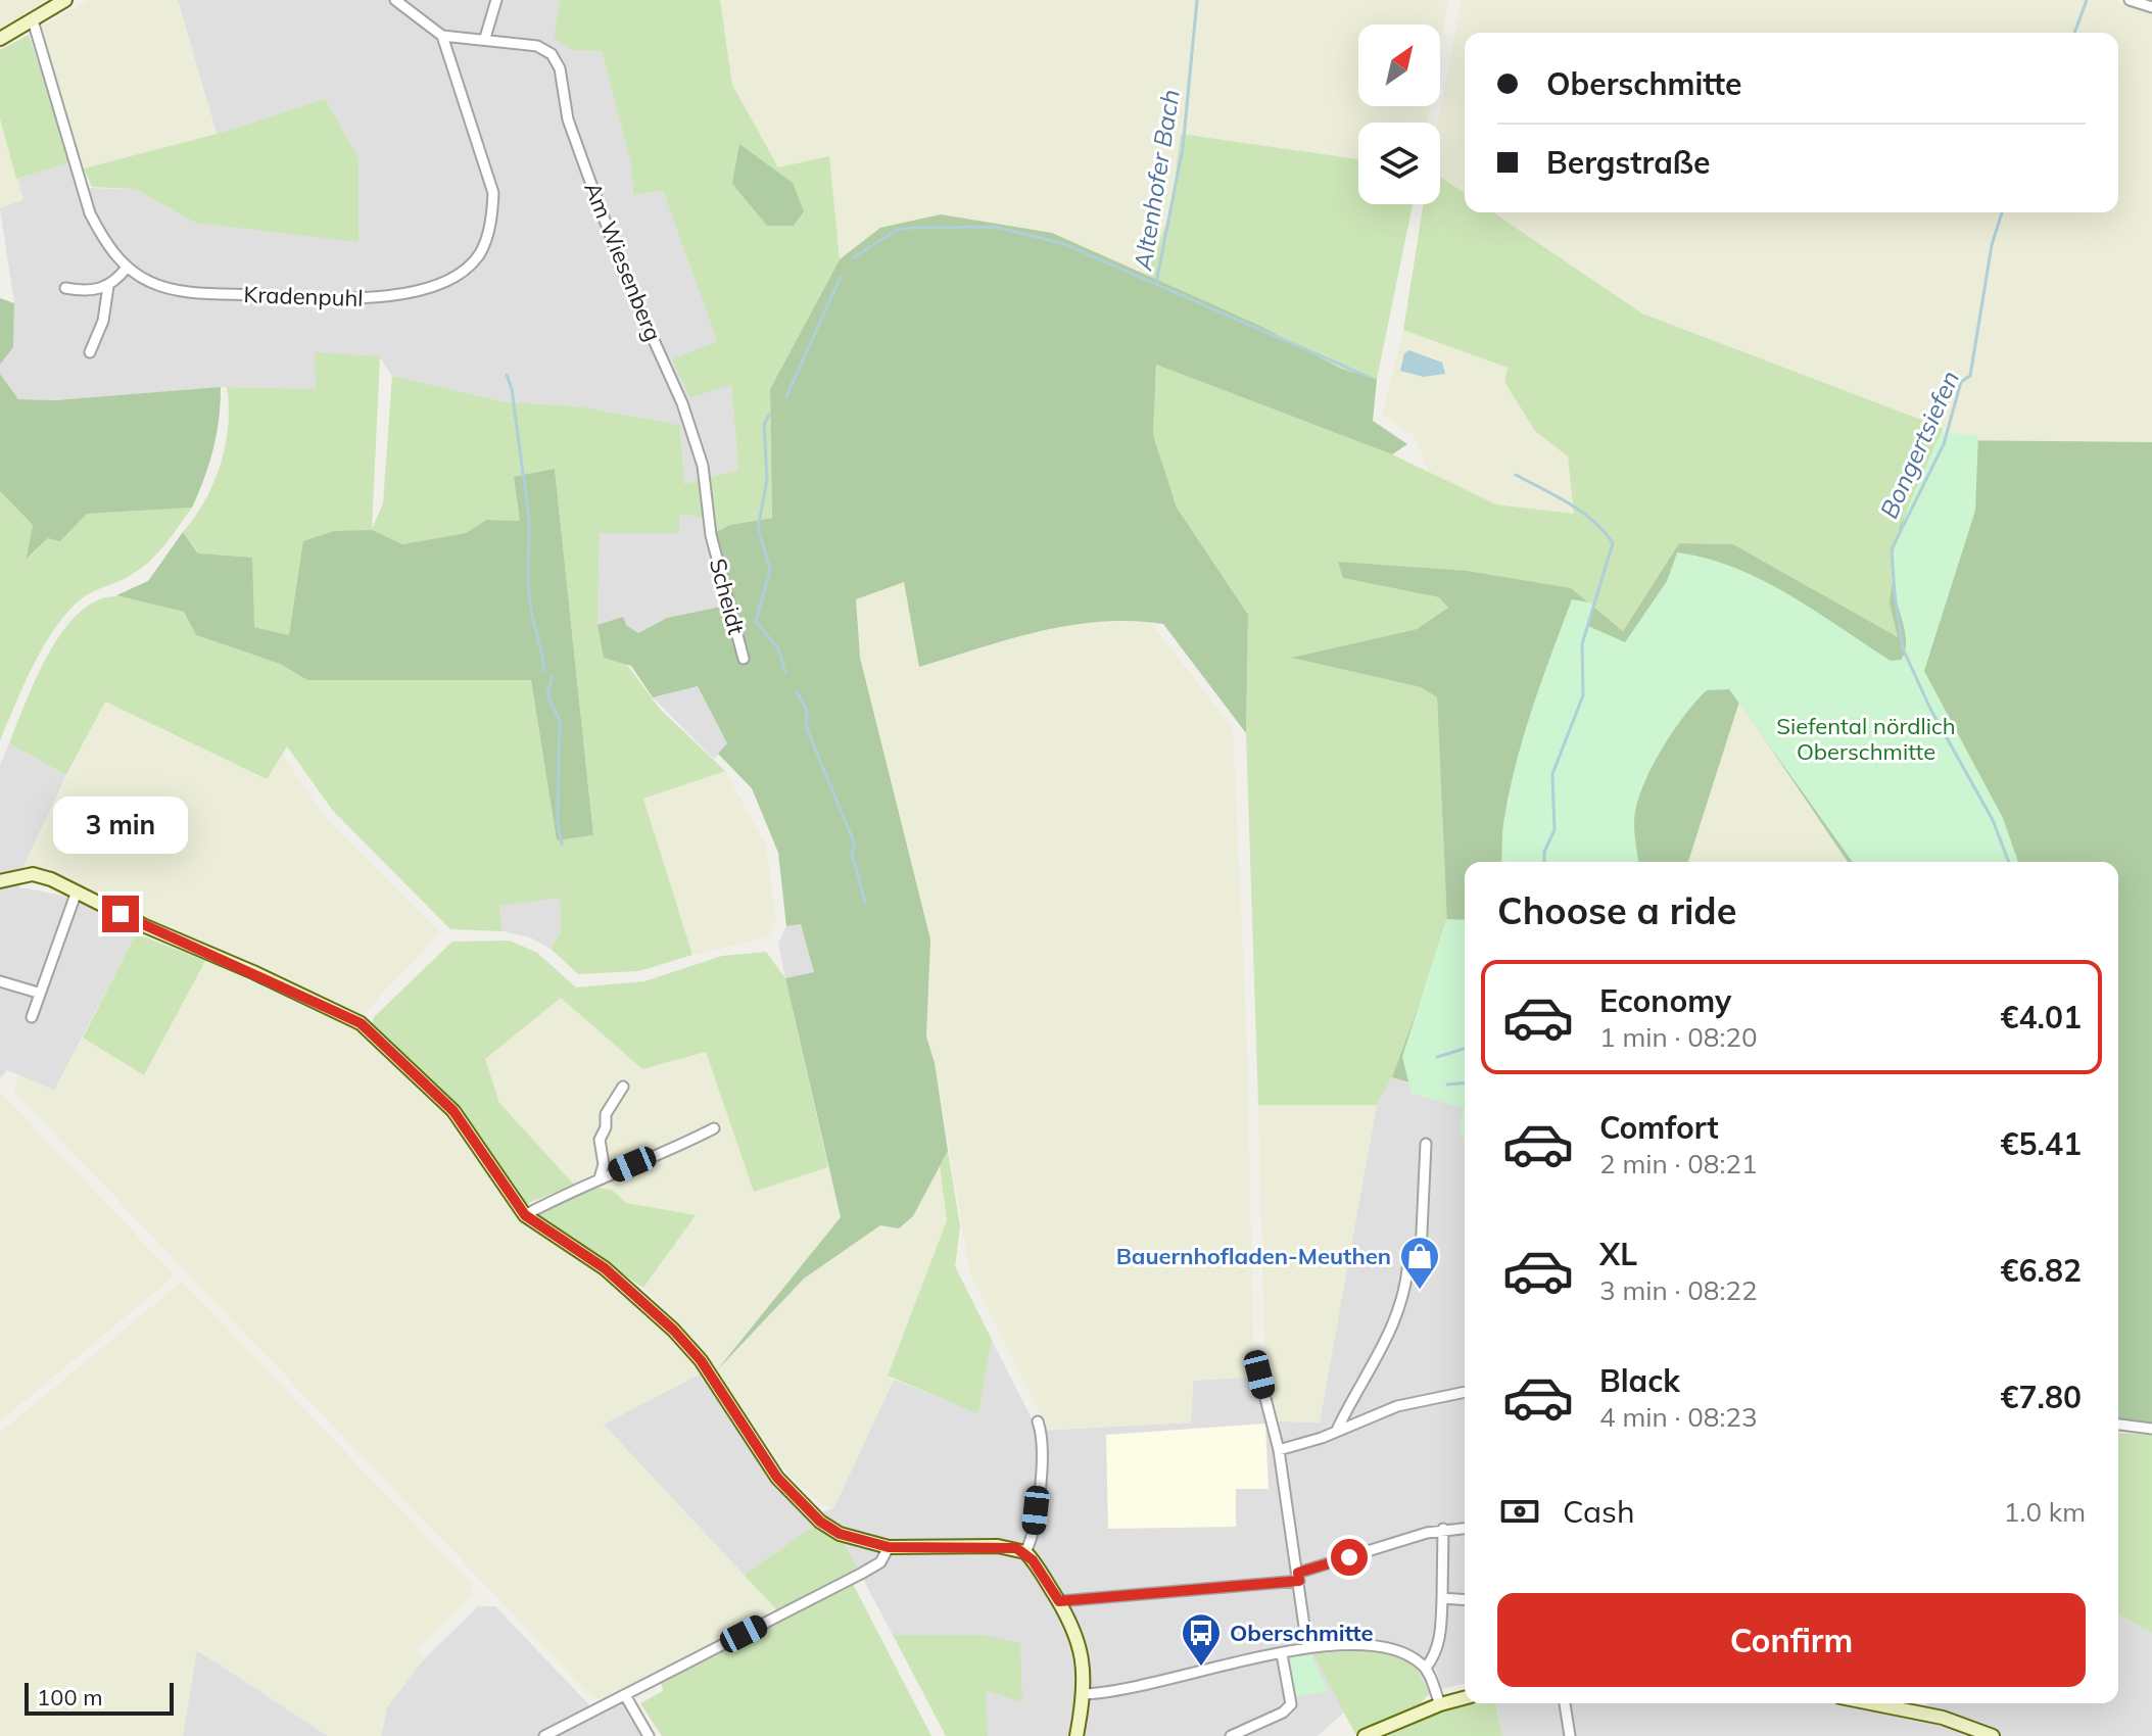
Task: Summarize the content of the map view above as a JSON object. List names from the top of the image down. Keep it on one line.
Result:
{"streets":{"street":["Am Wiesenberg","Kradenpuhl","Scheidt"]},"crossings":[["Am Wiesenberg","Kradenpuhl"],["Am Wiesenberg","Scheidt"]],"water":["Altenhofer Bach","Bongertsiefen"],"parks":["Siefental nördlich Oberschmitte"],"places":{"shop":["Bauernhofladen-Meuthen"],"bus stop":["Oberschmitte"]},"scale_bar":"100 m","north":"top right","page":{"banner":["Oberschmitte","Bergstraße"],"bubble":"3 min","heading":"Choose a ride","list":[{"name":"Economy","note":"1 min · 08:20","value":"€4.01"},{"name":"Comfort","note":"2 min · 08:21","value":"€5.41"},{"name":"XL","note":"3 min · 08:22","value":"€6.82"},{"name":"Black","note":"4 min · 08:23","value":"€7.80"}],"pay":["Cash","1.0 km"],"buttons":"Confirm","scale":"100 m"}}
